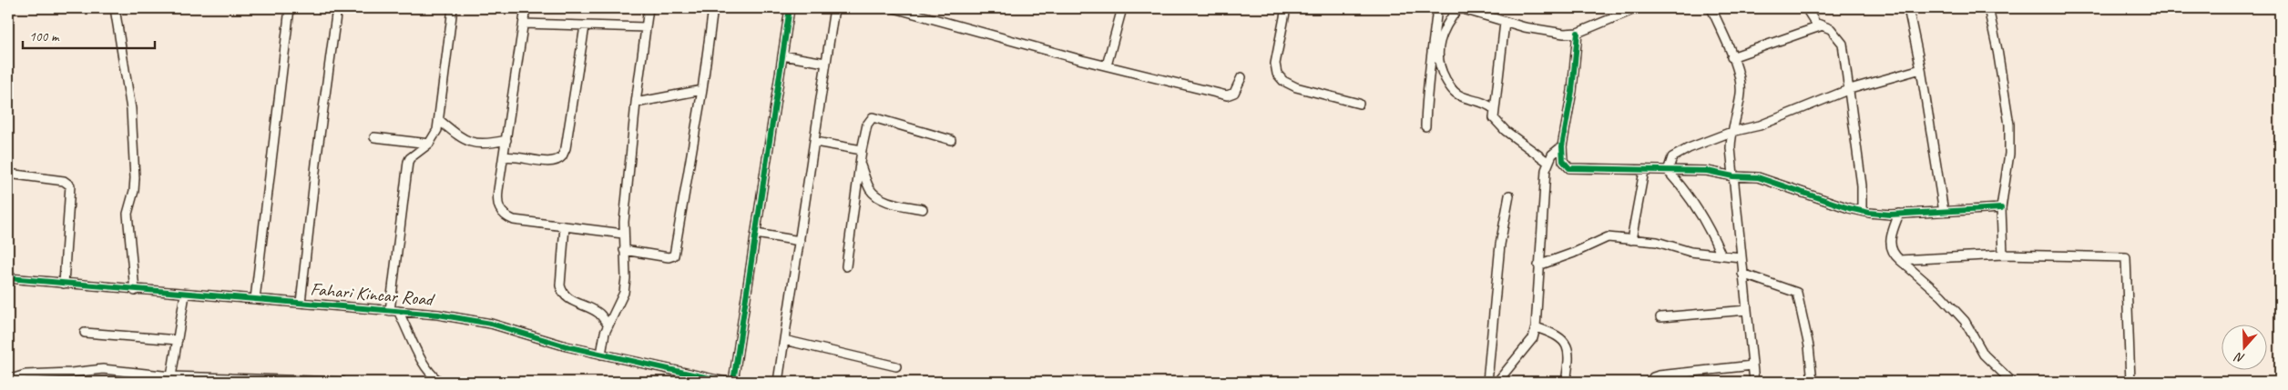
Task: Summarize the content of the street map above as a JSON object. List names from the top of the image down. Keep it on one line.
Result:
{"streets":{"street":["Fahari Kincar Road"]},"scale_bar":"100 m","north":"bottom"}
